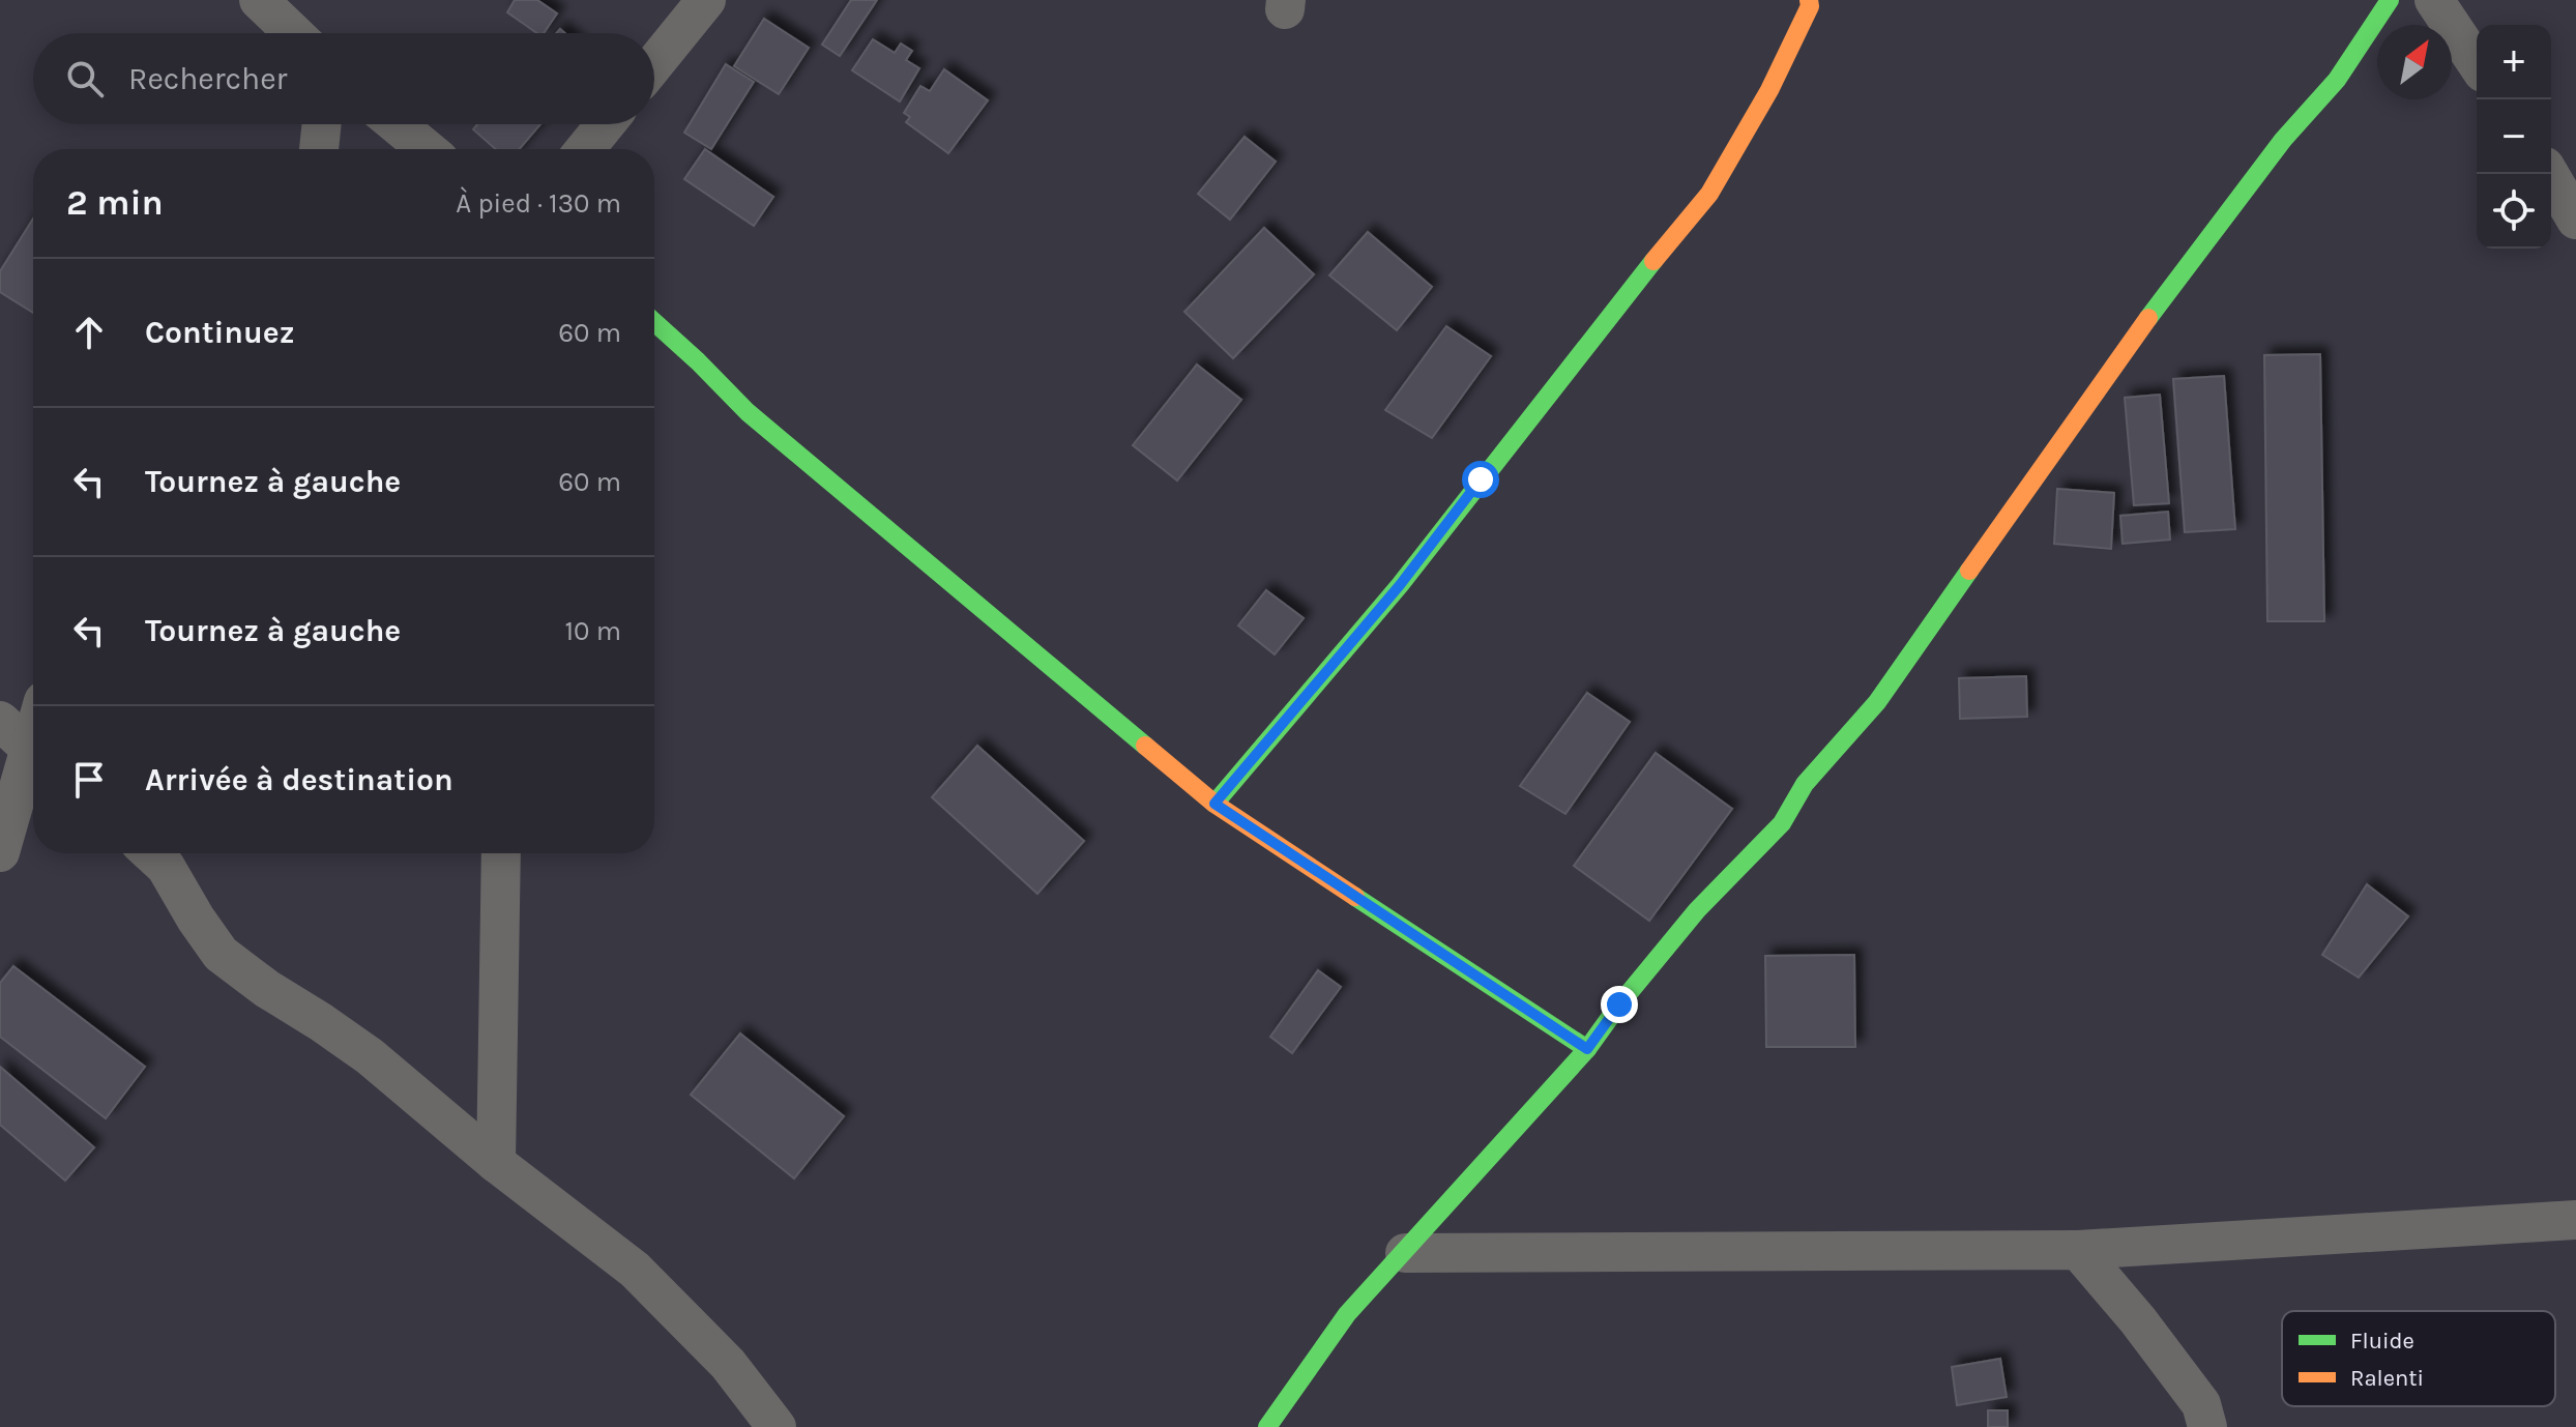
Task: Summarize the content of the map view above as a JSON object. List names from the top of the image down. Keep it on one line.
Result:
{"legend":["Fluide","Ralenti"],"north":"top right","page":{"map_buttons":["+","−"],"search":"Rechercher","heading":["2 min","À pied · 130 m"],"list":[["Continuez","60 m"],["Tournez à gauche","60 m"],["Tournez à gauche","10 m"],"Arrivée à destination"]}}
